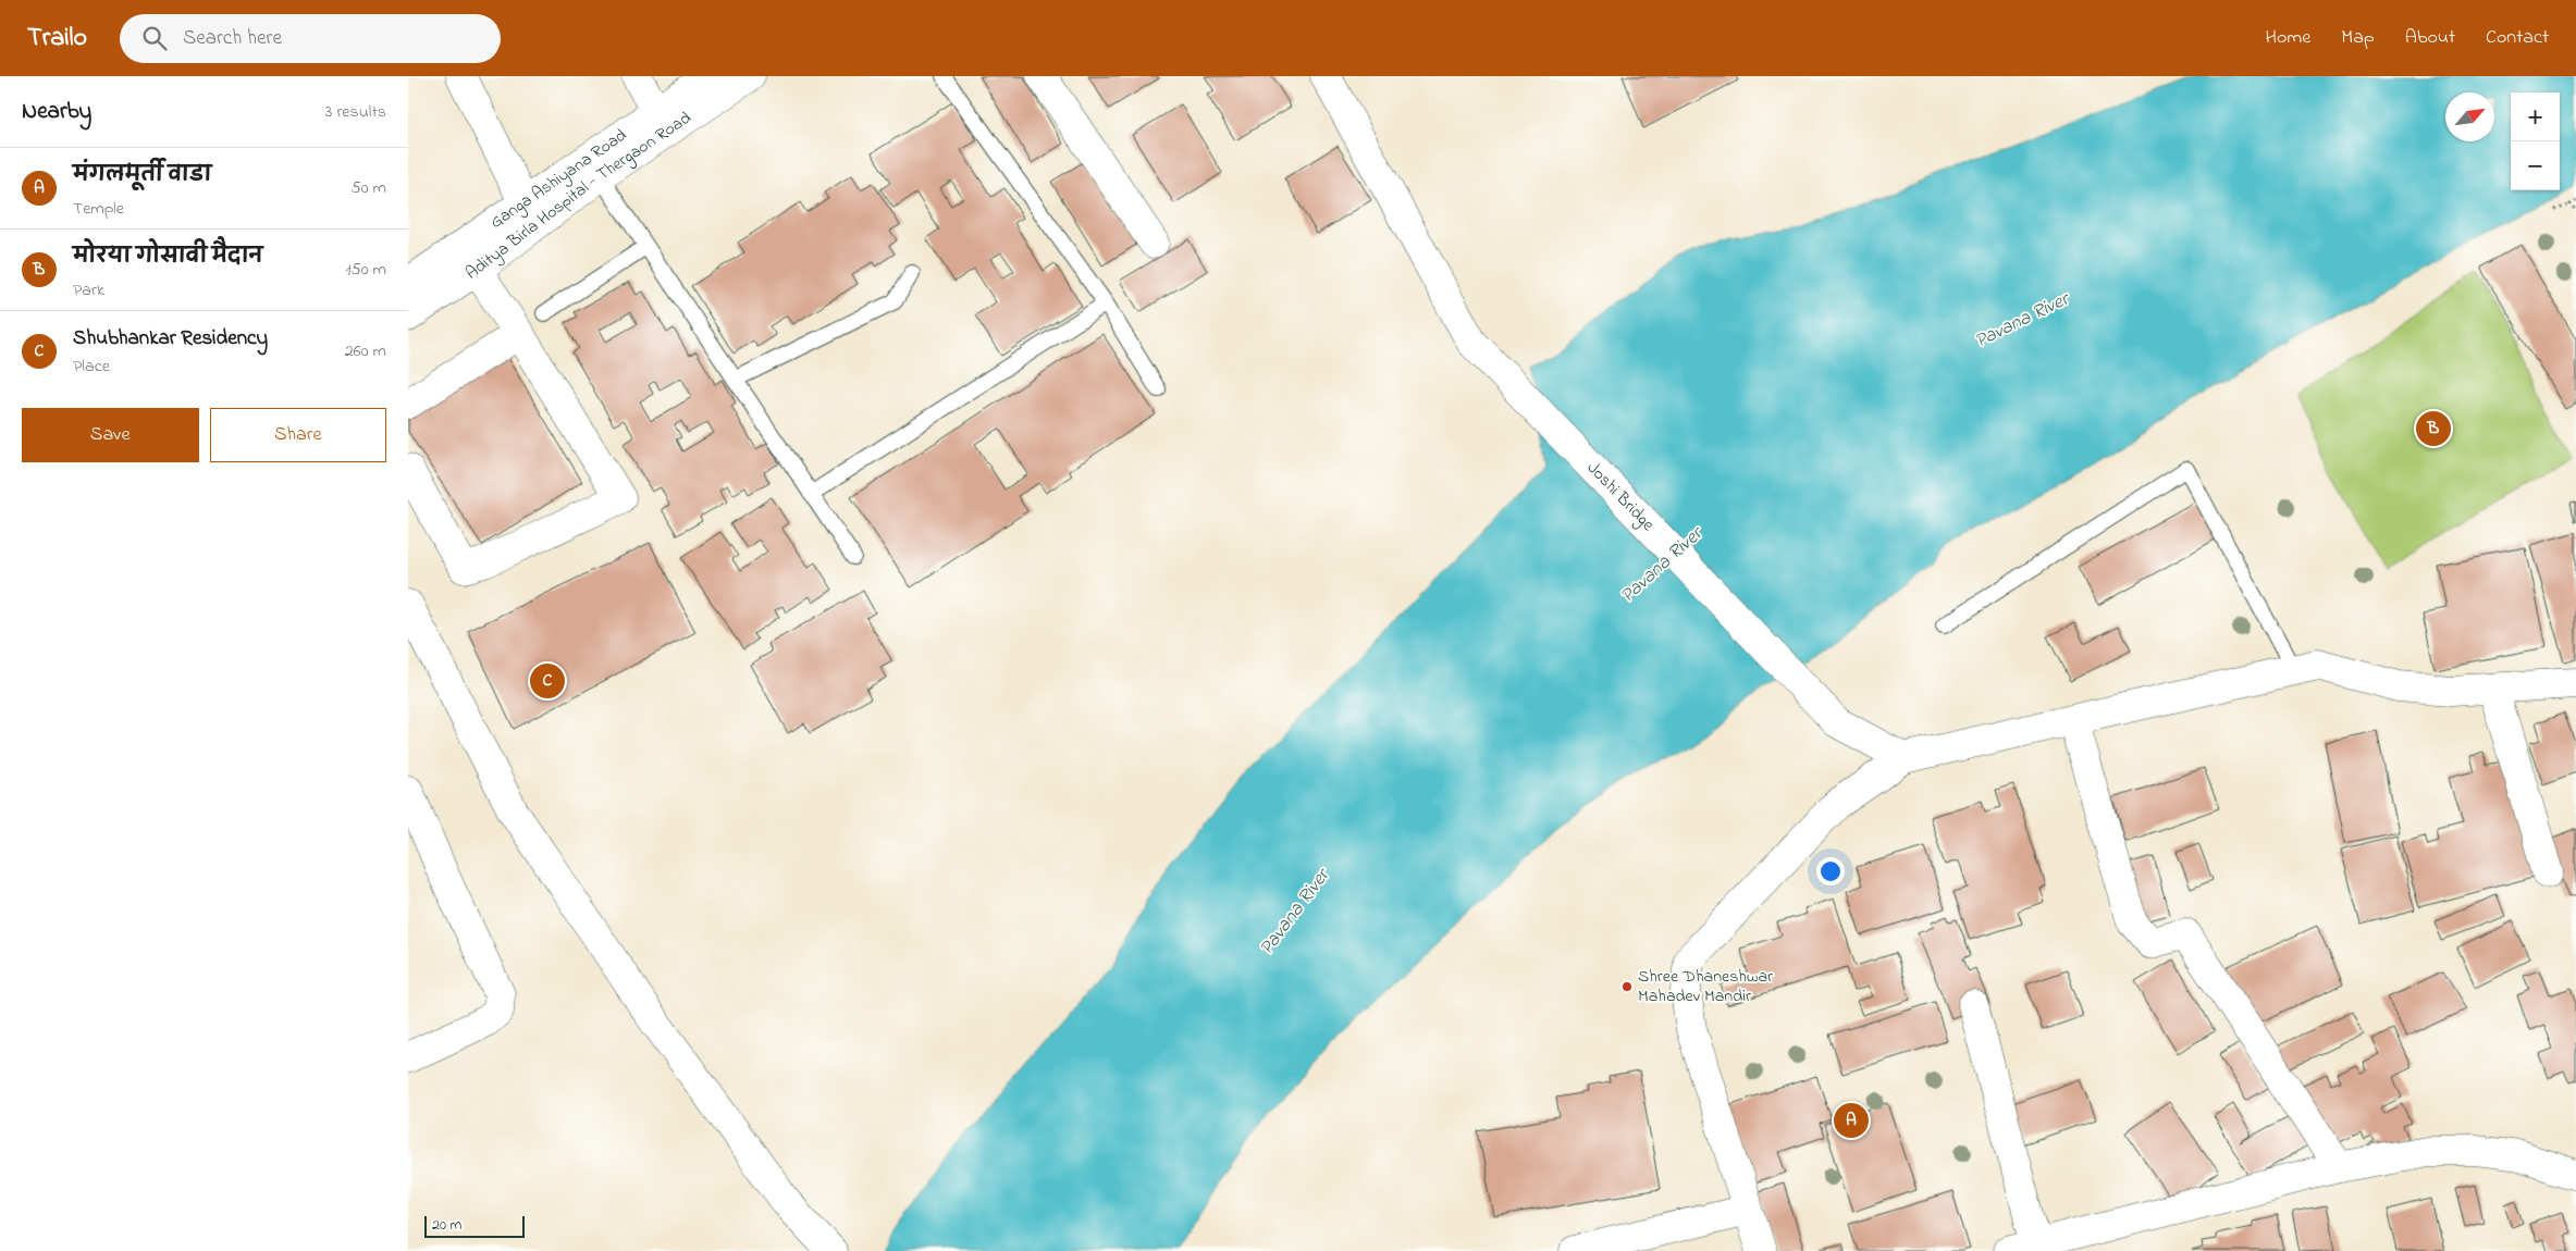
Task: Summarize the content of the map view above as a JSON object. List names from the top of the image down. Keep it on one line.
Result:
{"streets":{"street":["Ganga Ashiyana Road","Aditya Birla Hospital - Thergaon Road","Joshi Bridge"]},"water":["Pavana River"],"places":["Shree Dhaneshwar Mahadev Mandir"],"scale_bar":"20 m","north":"top right","page":{"header":"Trailo","search":"Search here","nav":["Home","Map","About","Contact"],"heading":["Nearby","3 results"],"map_buttons":["+","−"],"list":[{"mark":"A","name":"मंगलमूर्ती वाडा","note":"Temple","value":"50 m"},{"mark":"B","name":"मोरया गोसावी मैदान","note":"Park","value":"150 m"},{"mark":"C","name":"Shubhankar Residency","note":"Place","value":"260 m"}],"buttons":["Save","Share"],"pins":["B","C","A"],"scale":"20 m"}}
